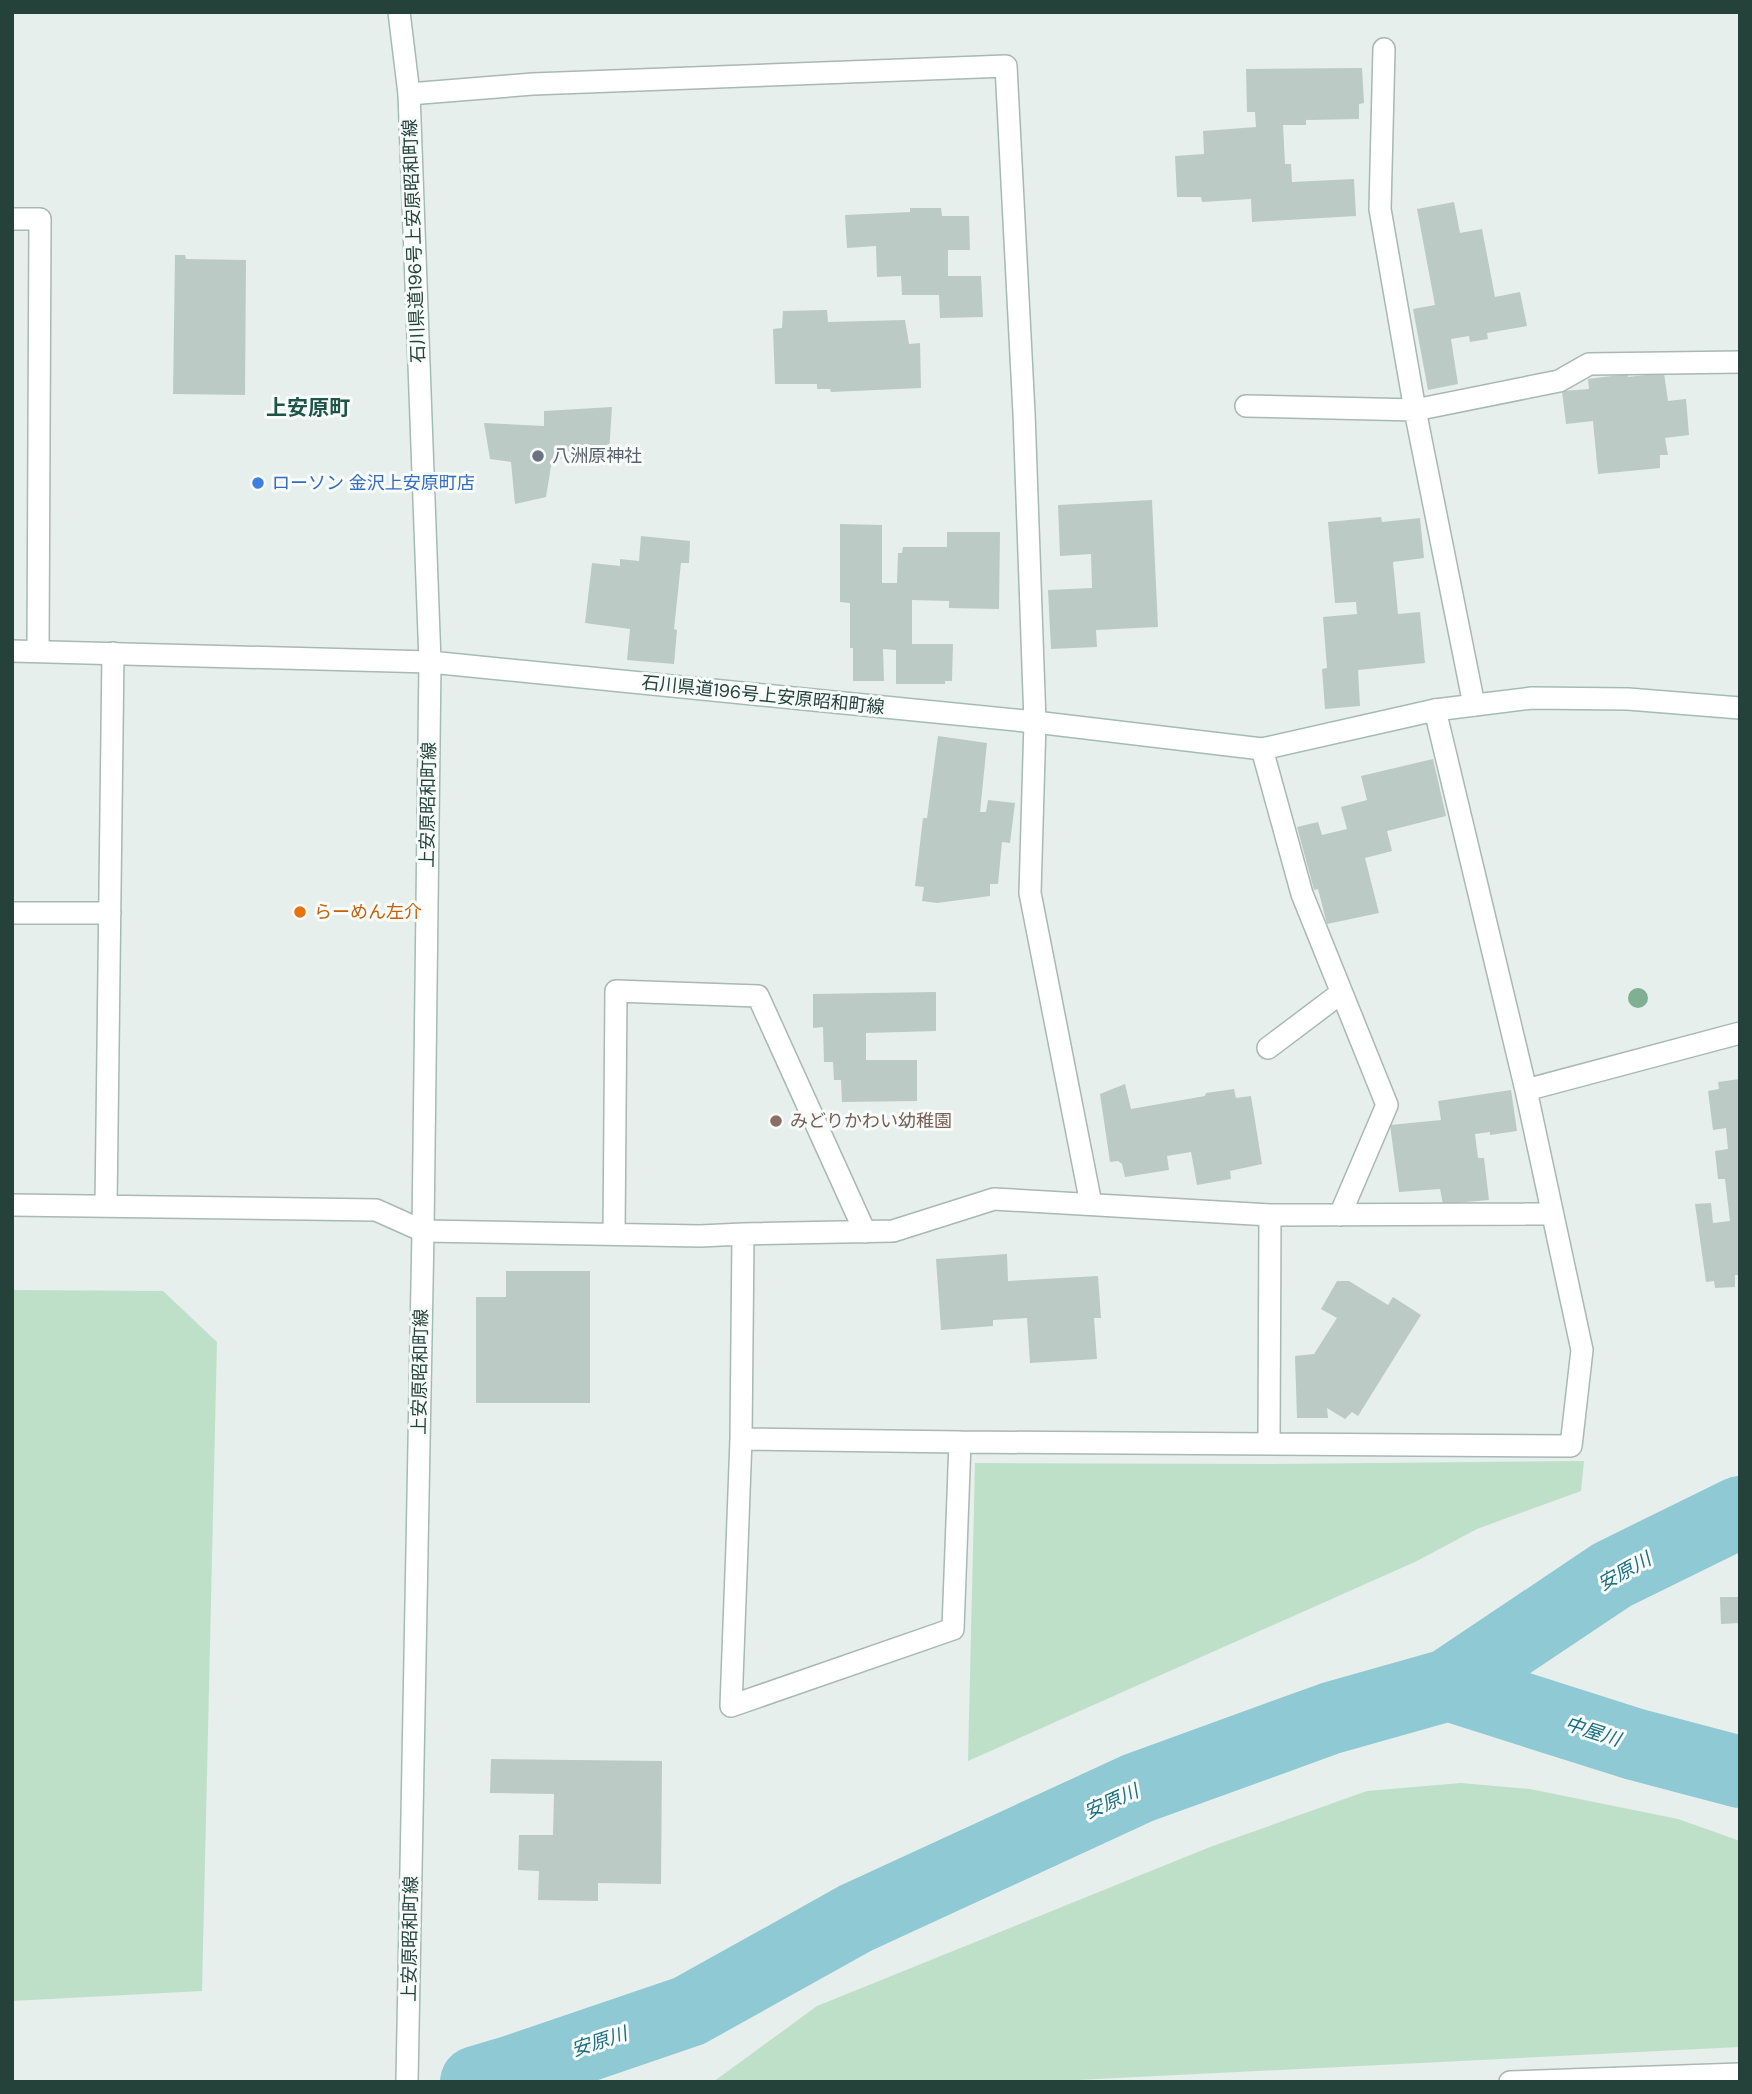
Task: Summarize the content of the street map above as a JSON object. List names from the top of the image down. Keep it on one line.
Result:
{"streets":{"street":["石川県道196号上安原昭和町線","上安原昭和町線"]},"crossings":[["石川県道196号上安原昭和町線","上安原昭和町線"]],"districts":["上安原町"],"water":["安原川","中屋川"],"places":["八洲原神社","ローソン 金沢上安原町店","らーめん左介","みどりかわい幼稚園"]}
